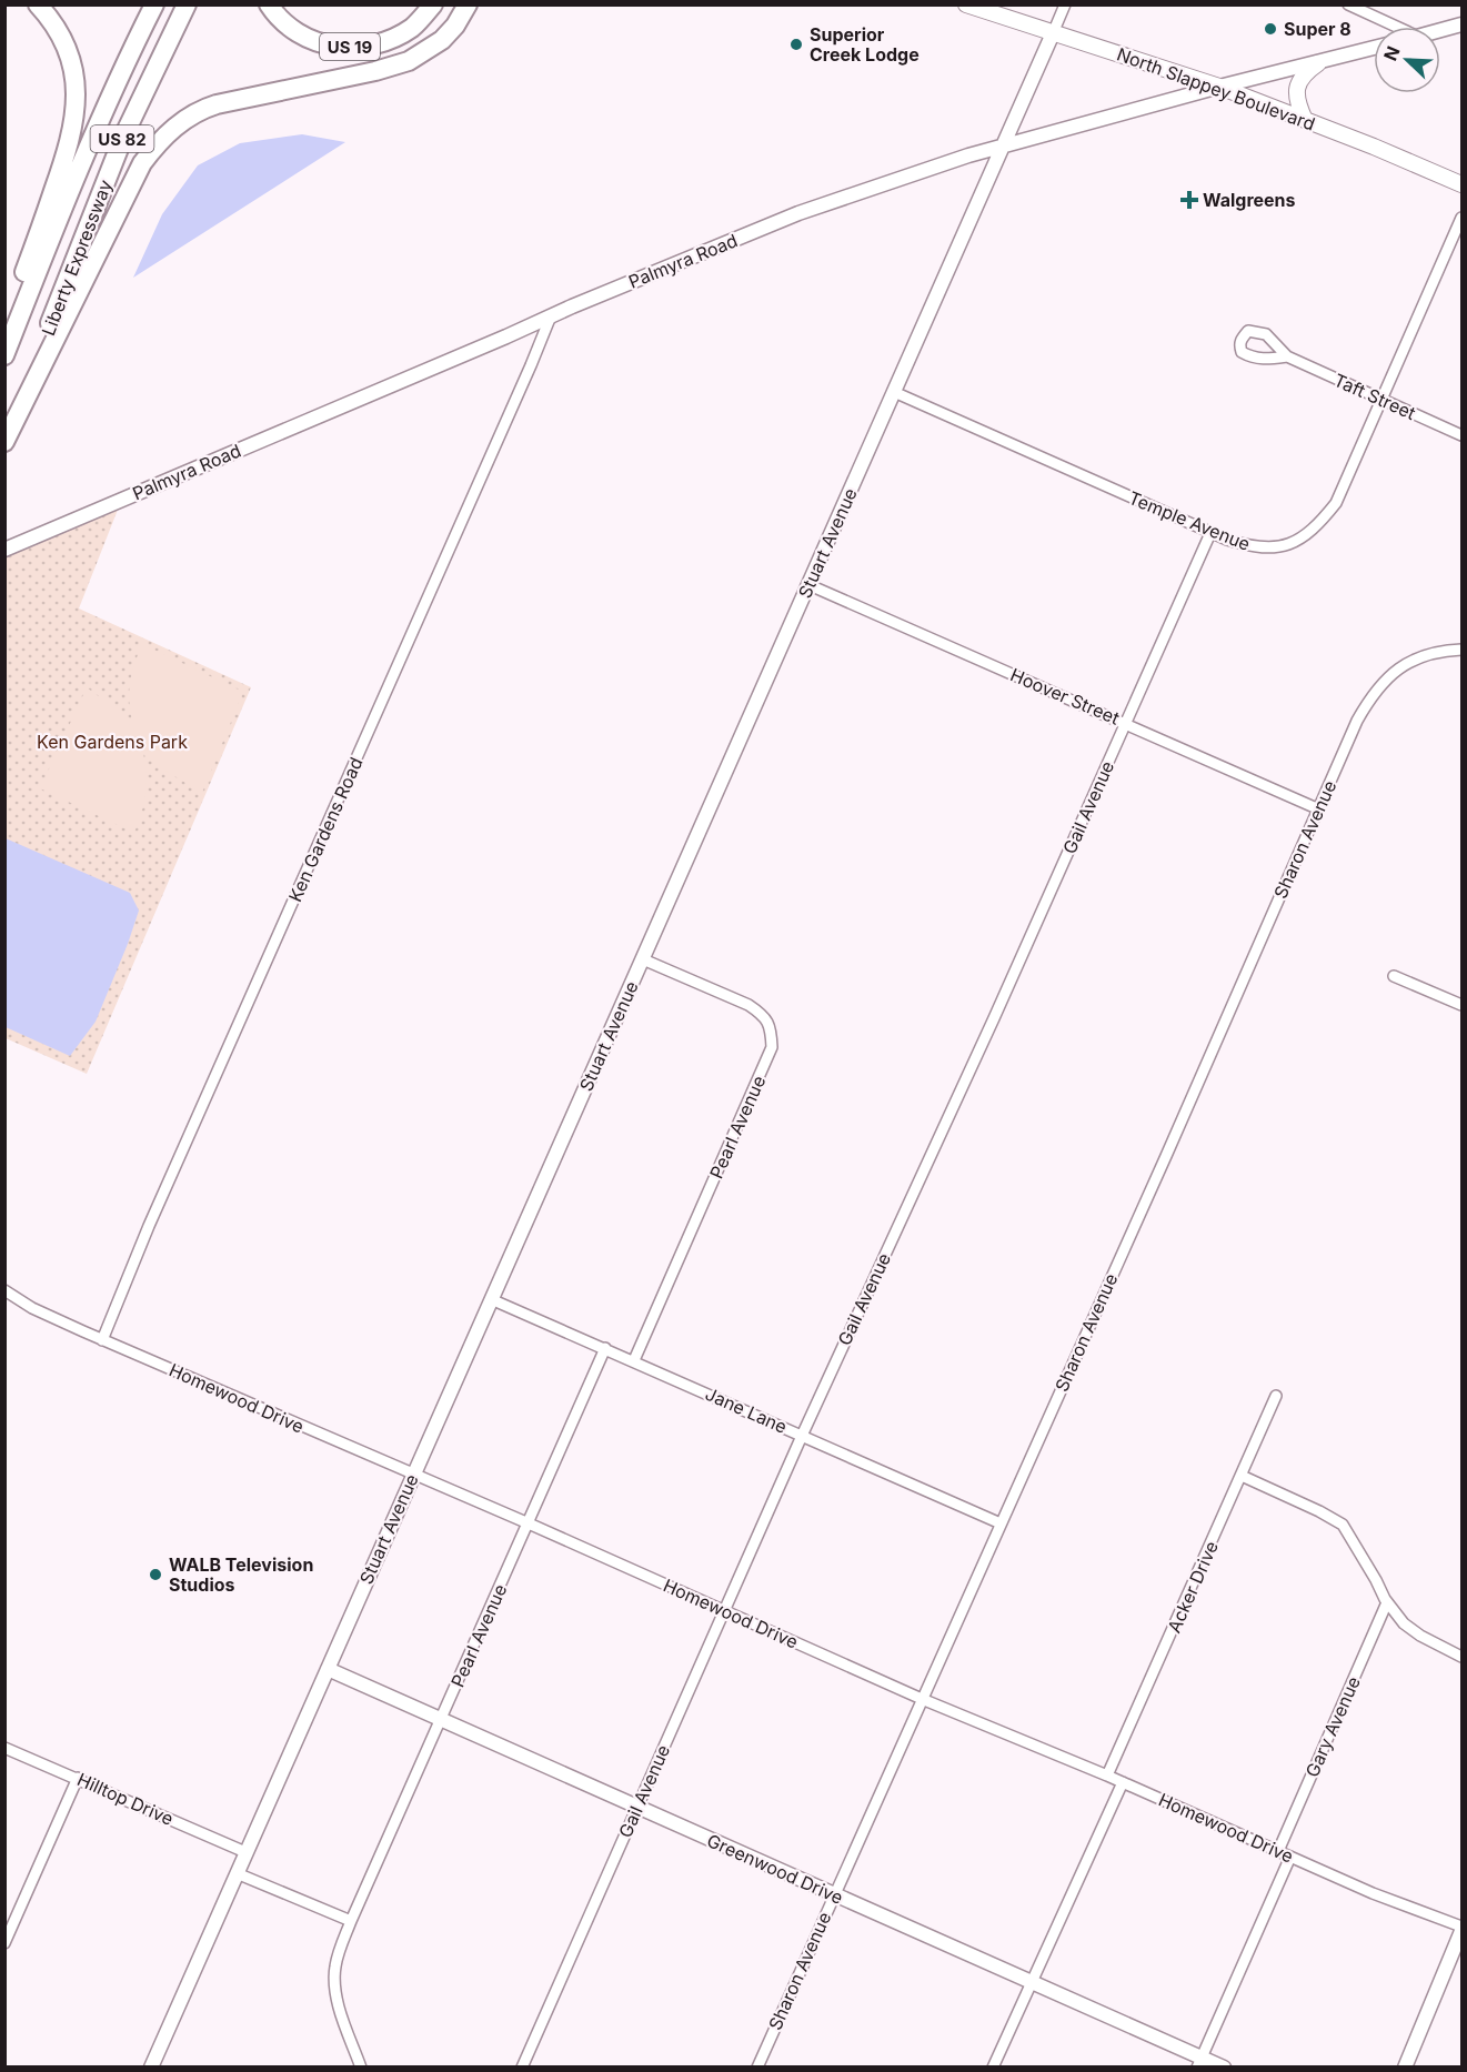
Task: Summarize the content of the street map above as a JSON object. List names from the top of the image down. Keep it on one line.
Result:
{"streets":{"highway":["US 19","US 82","Liberty Expressway"],"main road":["North Slappey Boulevard"],"street":["Palmyra Road","Taft Street","Temple Avenue","Stuart Avenue","Hoover Street","Gail Avenue","Ken Gardens Road","Sharon Avenue","Pearl Avenue","Homewood Drive","Jane Lane","Acker Drive","Gary Avenue","Hilltop Drive","Greenwood Drive"]},"crossings":[["North Slappey Boulevard","Palmyra Road"],["North Slappey Boulevard","Stuart Avenue"],["Palmyra Road","Stuart Avenue"],["Palmyra Road","Ken Gardens Road"],["Taft Street","Temple Avenue"],["Temple Avenue","Stuart Avenue"],["Temple Avenue","Gail Avenue"],["Stuart Avenue","Hoover Street"],["Stuart Avenue","Pearl Avenue"],["Stuart Avenue","Homewood Drive"],["Stuart Avenue","Jane Lane"],["Stuart Avenue","Hilltop Drive"],["Stuart Avenue","Greenwood Drive"],["Hoover Street","Gail Avenue"],["Hoover Street","Sharon Avenue"],["Gail Avenue","Homewood Drive"],["Gail Avenue","Jane Lane"],["Gail Avenue","Greenwood Drive"],["Ken Gardens Road","Homewood Drive"],["Sharon Avenue","Homewood Drive"],["Sharon Avenue","Jane Lane"],["Sharon Avenue","Greenwood Drive"],["Pearl Avenue","Homewood Drive"],["Pearl Avenue","Jane Lane"],["Pearl Avenue","Greenwood Drive"],["Homewood Drive","Acker Drive"],["Homewood Drive","Gary Avenue"]],"parks":["Ken Gardens Park"],"places":{"other":["Super 8","Superior Creek Lodge","WALB Television Studios"],"health":["Walgreens"]},"north":"top left"}
